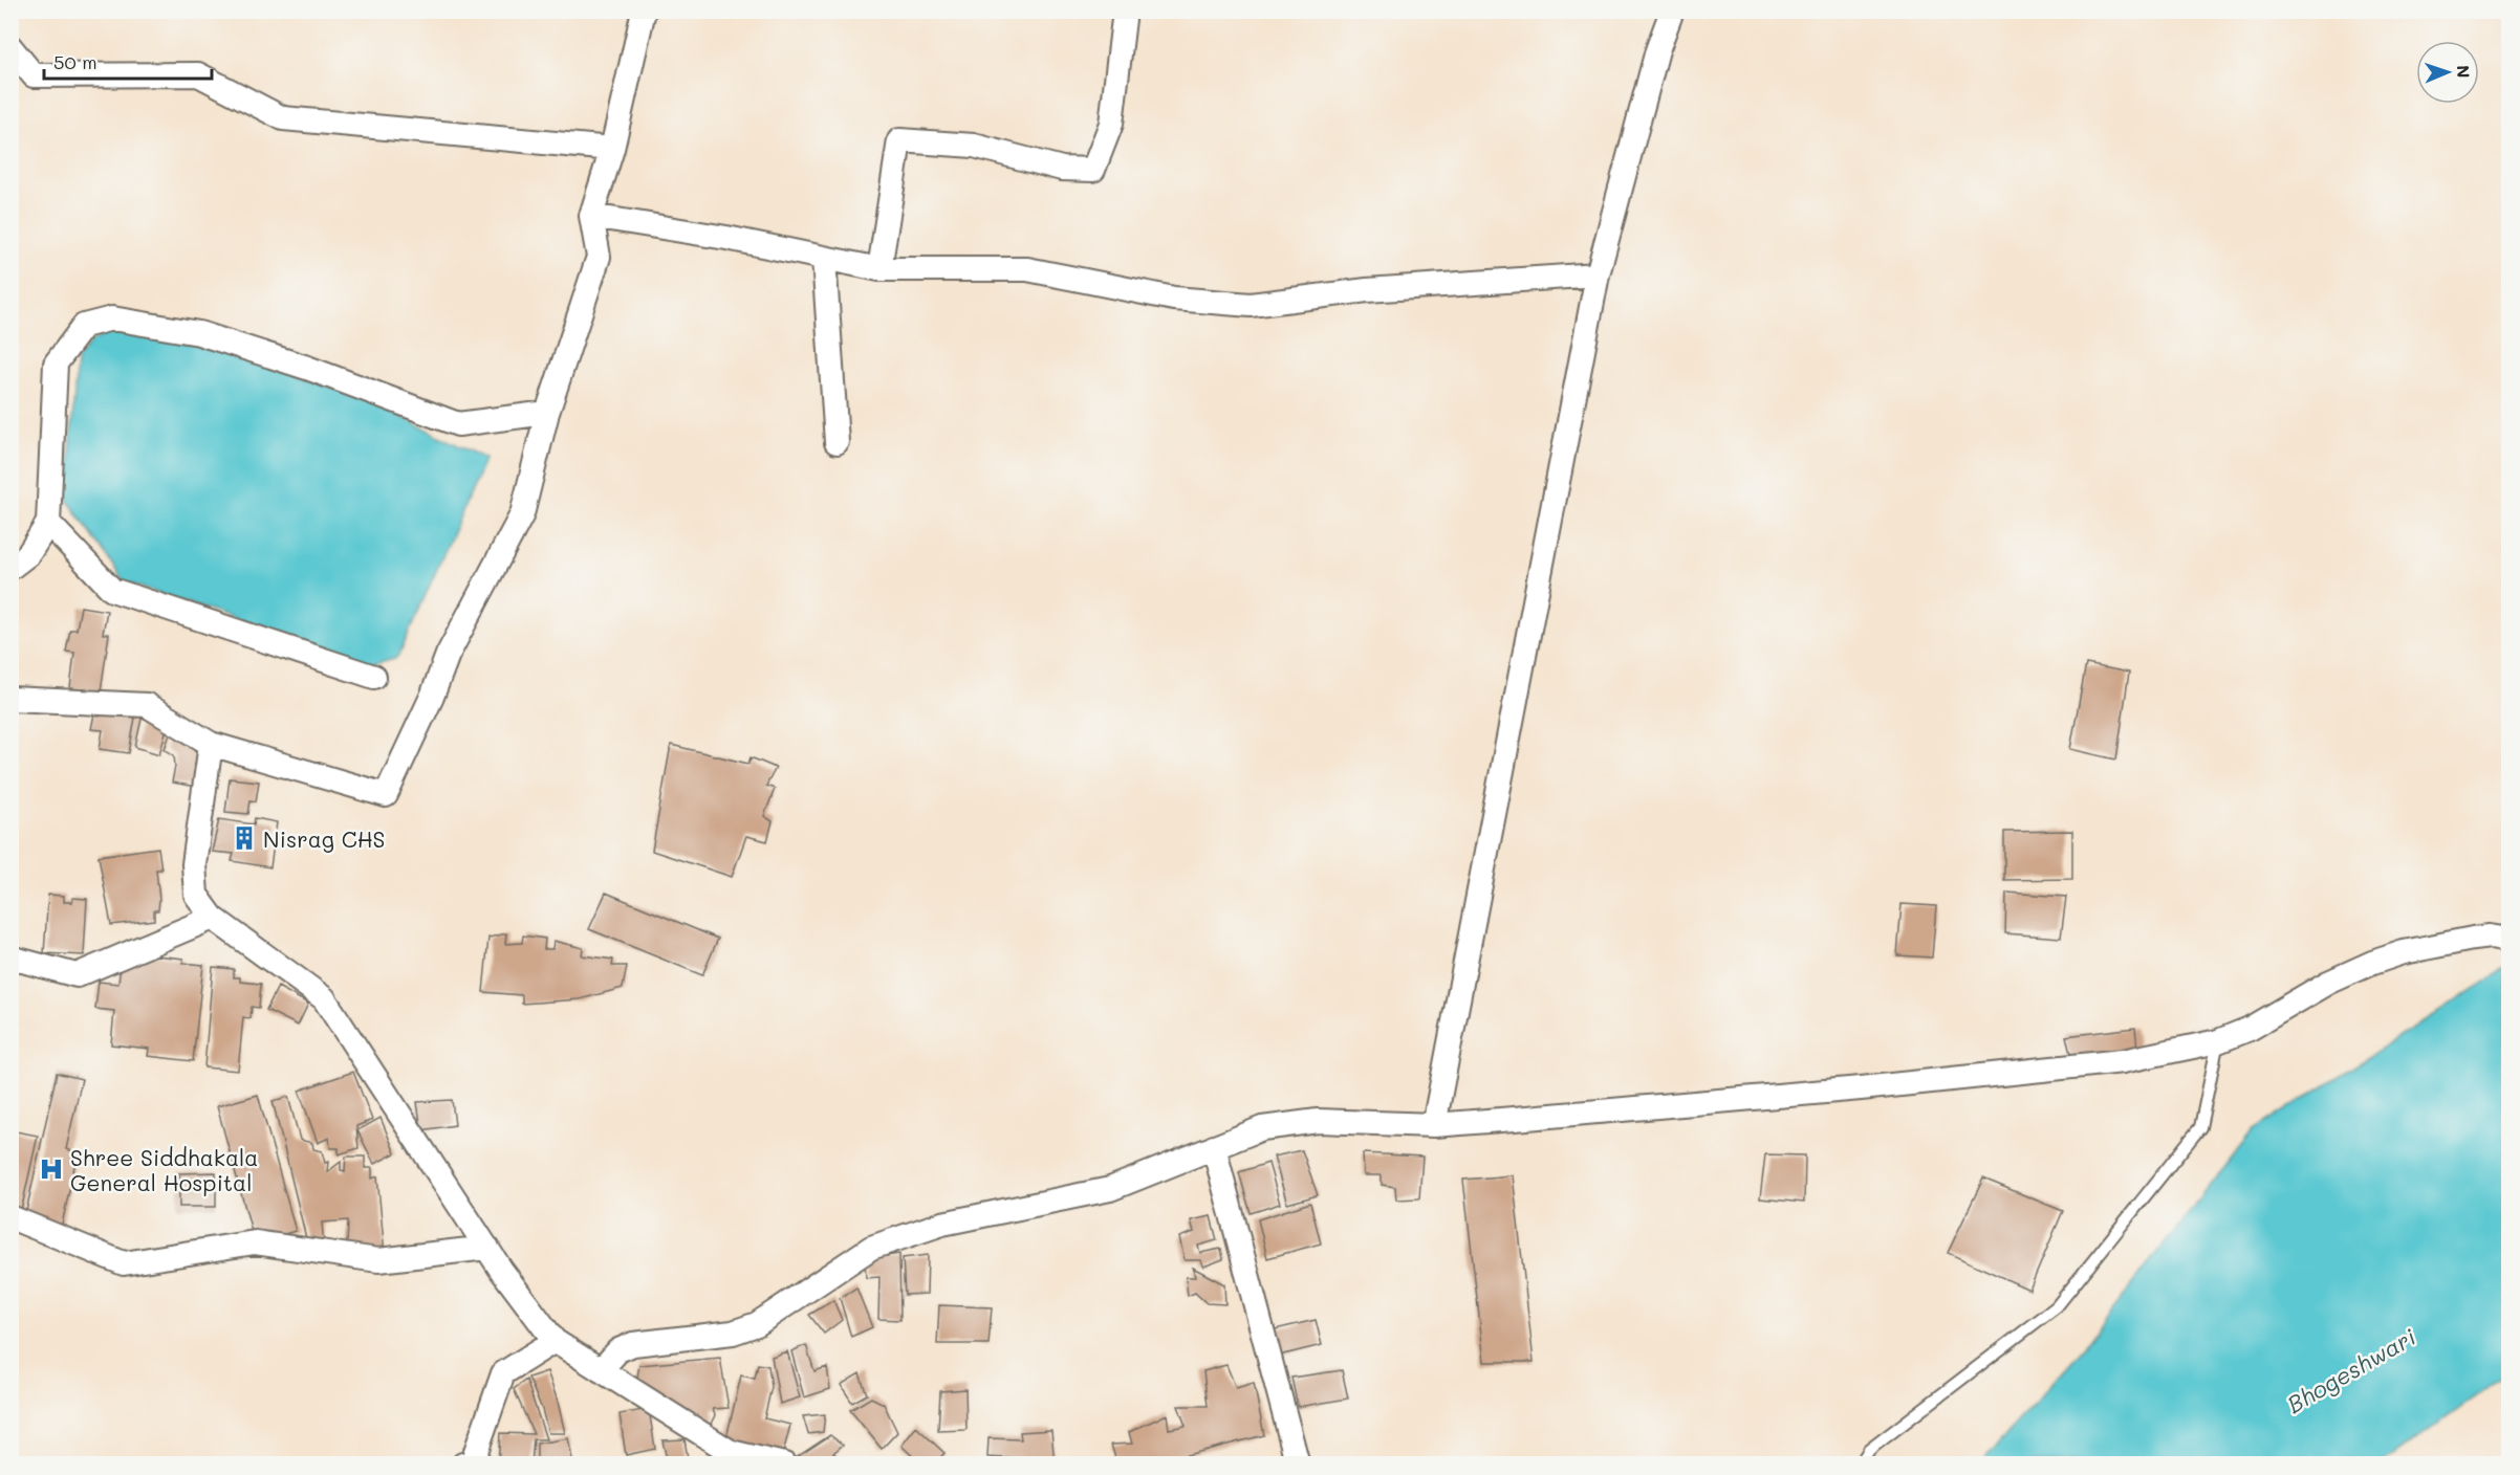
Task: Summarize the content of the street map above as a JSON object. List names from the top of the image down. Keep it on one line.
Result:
{"water":["Bhogeshwari"],"places":{"building":["Nisrag CHS"],"hospital":["Shree Siddhakala General Hospital"]},"scale_bar":"50 m","north":"right"}
